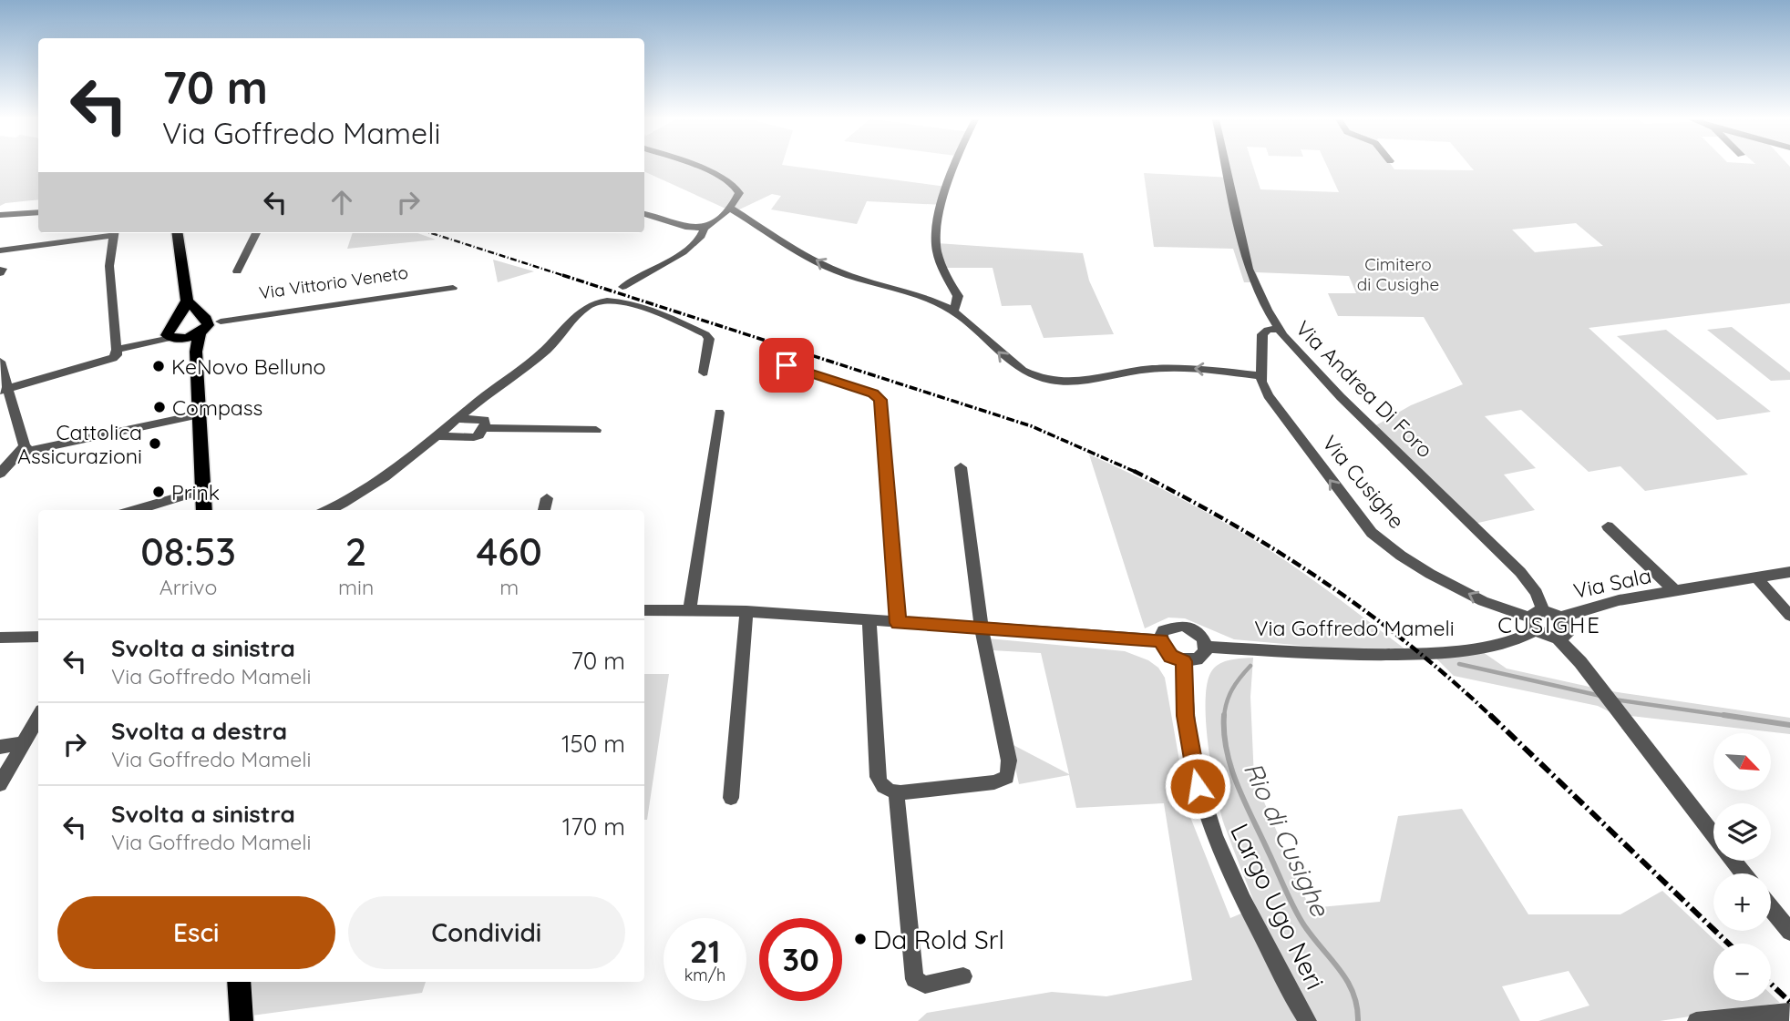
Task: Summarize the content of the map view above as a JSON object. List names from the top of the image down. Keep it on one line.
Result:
{"streets":{"street":["Via Vittorio Veneto","Via Andrea Di Foro","Via Cusighe","Via Sala","Via Goffredo Mameli","Largo Ugo Neri"]},"crossings":[["Via Andrea Di Foro","Via Cusighe"],["Via Andrea Di Foro","Via Goffredo Mameli"],["Via Cusighe","Via Goffredo Mameli"],["Via Goffredo Mameli","Largo Ugo Neri"]],"one_way":["Via Cusighe"],"districts":["CUSIGHE"],"water":["Rio di Cusighe"],"parks":["Cimitero di Cusighe"],"places":["KeNovo Belluno","Compass","Cattolica Assicurazioni","Prink","Da Rold Srl"],"north":"bottom right","page":{"turn":["70 m","Via Goffredo Mameli"],"eta":["08:53","Arrivo","2","min","460","m"],"list":[{"name":"Svolta a sinistra","note":"Via Goffredo Mameli","value":"70 m"},{"name":"Svolta a destra","note":"Via Goffredo Mameli","value":"150 m"},{"name":"Svolta a sinistra","note":"Via Goffredo Mameli","value":"170 m"}],"map_buttons":["+","−"],"buttons":["Esci","Condividi"],"speed":"21 km/h","limit":"30"}}
